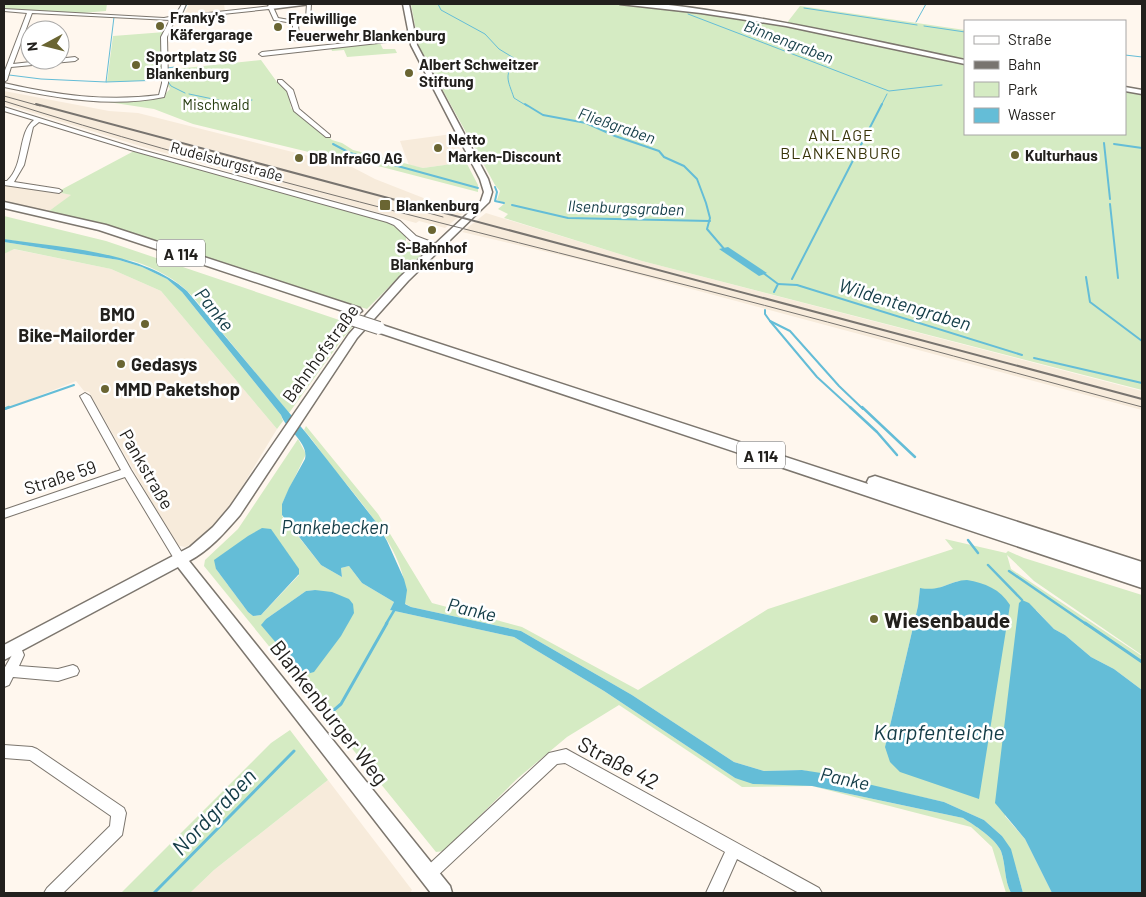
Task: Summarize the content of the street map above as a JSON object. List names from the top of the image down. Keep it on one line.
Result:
{"streets":{"highway":["A 114"],"main road":["Bahnhofstraße","Blankenburger Weg"],"street":["Rudelsburgstraße","Pankstraße","Straße 59","Straße 42"]},"crossings":[["Rudelsburgstraße","Bahnhofstraße"],["Bahnhofstraße","Pankstraße"],["Bahnhofstraße","Blankenburger Weg"],["Pankstraße","Straße 59"],["Pankstraße","Blankenburger Weg"],["Blankenburger Weg","Straße 42"]],"districts":["ANLAGE BLANKENBURG"],"water":["Binnengraben","Fließgraben","Ilsenburgsgraben","Wildentengraben","Panke","Pankebecken","Karpfenteiche","Nordgraben"],"parks":["Mischwald"],"places":{"other":["Franky's Käfergarage","Freiwillige Feuerwehr Blankenburg","Sportplatz SG Blankenburg","Albert Schweitzer Stiftung","Netto Marken-Discount","Kulturhaus","DB InfraGO AG","S-Bahnhof Blankenburg","BMO Bike-Mailorder","Gedasys","MMD Paketshop","Wiesenbaude"],"transit":["Blankenburg"]},"legend":["Straße","Bahn","Park","Wasser"],"north":"left"}
